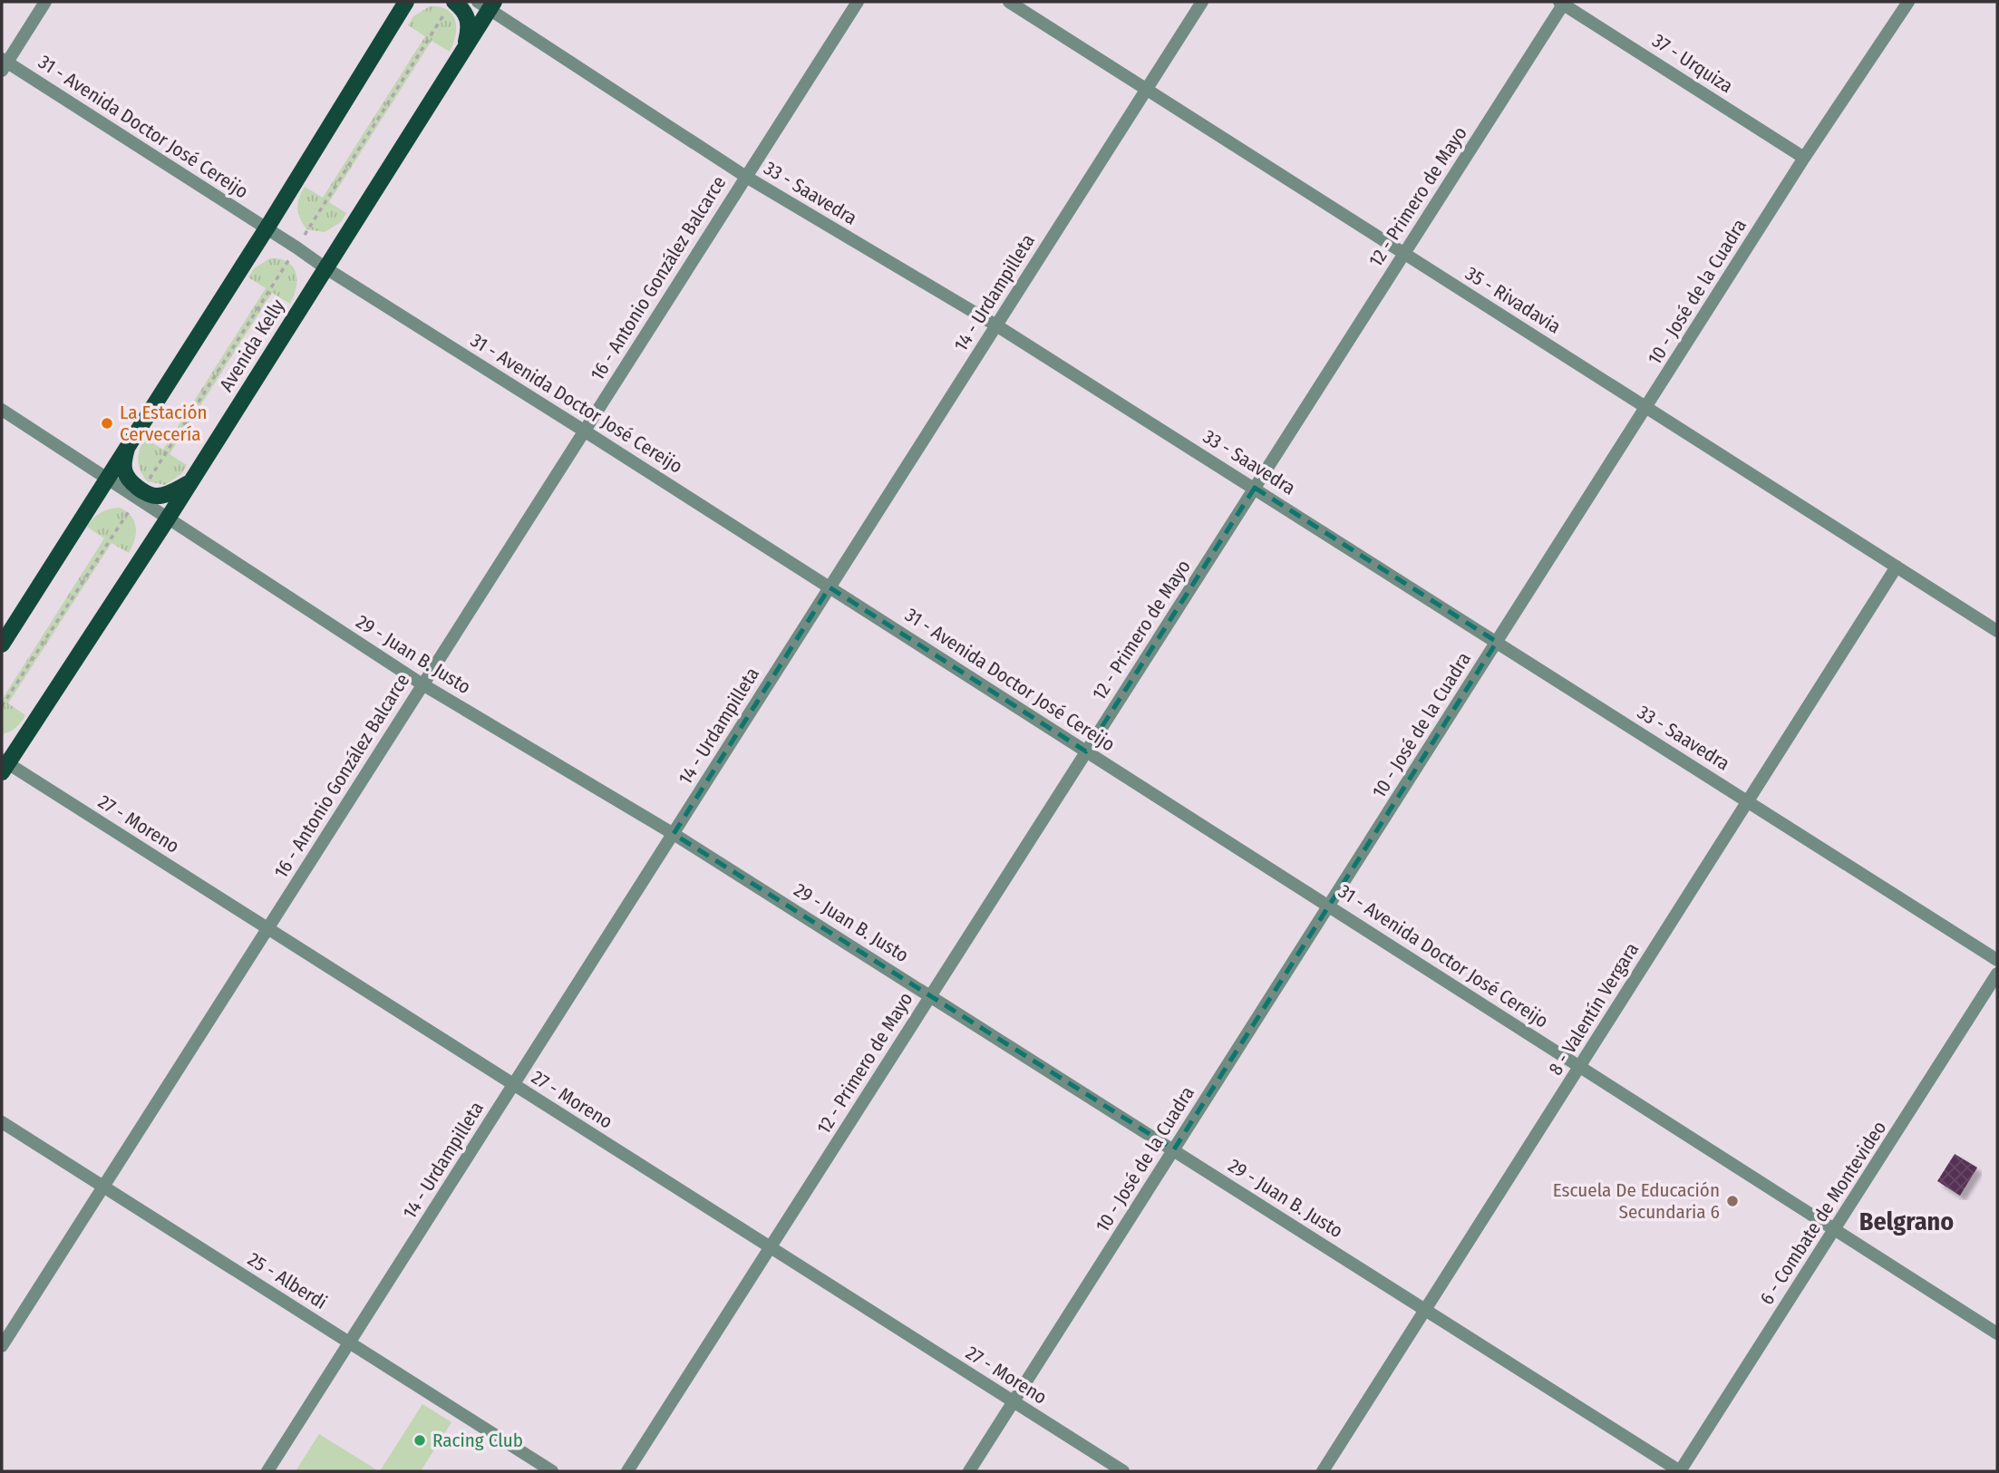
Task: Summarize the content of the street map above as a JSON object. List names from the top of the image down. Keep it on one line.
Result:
{"streets":{"main road":["Avenida Kelly"],"street":["37 - Urquiza","31 - Avenida Doctor José Cereijo","33 - Saavedra","12 - Primero de Mayo","16 - Antonio González Balcarce","10 - José de la Cuadra","14 - Urdampilleta","35 - Rivadavia","29 - Juan B. Justo","27 - Moreno","8 - Valentín Vergara","6 - Combate de Montevideo","25 - Alberdi"]},"crossings":[["37 - Urquiza","12 - Primero de Mayo"],["37 - Urquiza","10 - José de la Cuadra"],["31 - Avenida Doctor José Cereijo","12 - Primero de Mayo"],["31 - Avenida Doctor José Cereijo","16 - Antonio González Balcarce"],["31 - Avenida Doctor José Cereijo","10 - José de la Cuadra"],["31 - Avenida Doctor José Cereijo","14 - Urdampilleta"],["31 - Avenida Doctor José Cereijo","Avenida Kelly"],["31 - Avenida Doctor José Cereijo","8 - Valentín Vergara"],["31 - Avenida Doctor José Cereijo","6 - Combate de Montevideo"],["33 - Saavedra","12 - Primero de Mayo"],["33 - Saavedra","16 - Antonio González Balcarce"],["33 - Saavedra","10 - José de la Cuadra"],["33 - Saavedra","14 - Urdampilleta"],["33 - Saavedra","Avenida Kelly"],["33 - Saavedra","8 - Valentín Vergara"],["12 - Primero de Mayo","35 - Rivadavia"],["12 - Primero de Mayo","29 - Juan B. Justo"],["12 - Primero de Mayo","27 - Moreno"],["16 - Antonio González Balcarce","29 - Juan B. Justo"],["16 - Antonio González Balcarce","27 - Moreno"],["16 - Antonio González Balcarce","25 - Alberdi"],["10 - José de la Cuadra","35 - Rivadavia"],["10 - José de la Cuadra","29 - Juan B. Justo"],["10 - José de la Cuadra","27 - Moreno"],["14 - Urdampilleta","35 - Rivadavia"],["14 - Urdampilleta","29 - Juan B. Justo"],["14 - Urdampilleta","27 - Moreno"],["14 - Urdampilleta","25 - Alberdi"],["35 - Rivadavia","8 - Valentín Vergara"],["Avenida Kelly","29 - Juan B. Justo"],["Avenida Kelly","27 - Moreno"],["29 - Juan B. Justo","8 - Valentín Vergara"],["29 - Juan B. Justo","6 - Combate de Montevideo"]],"districts":["Belgrano"],"places":["La Estación Cervecería","Escuela De Educación Secundaria 6","Racing Club"]}
